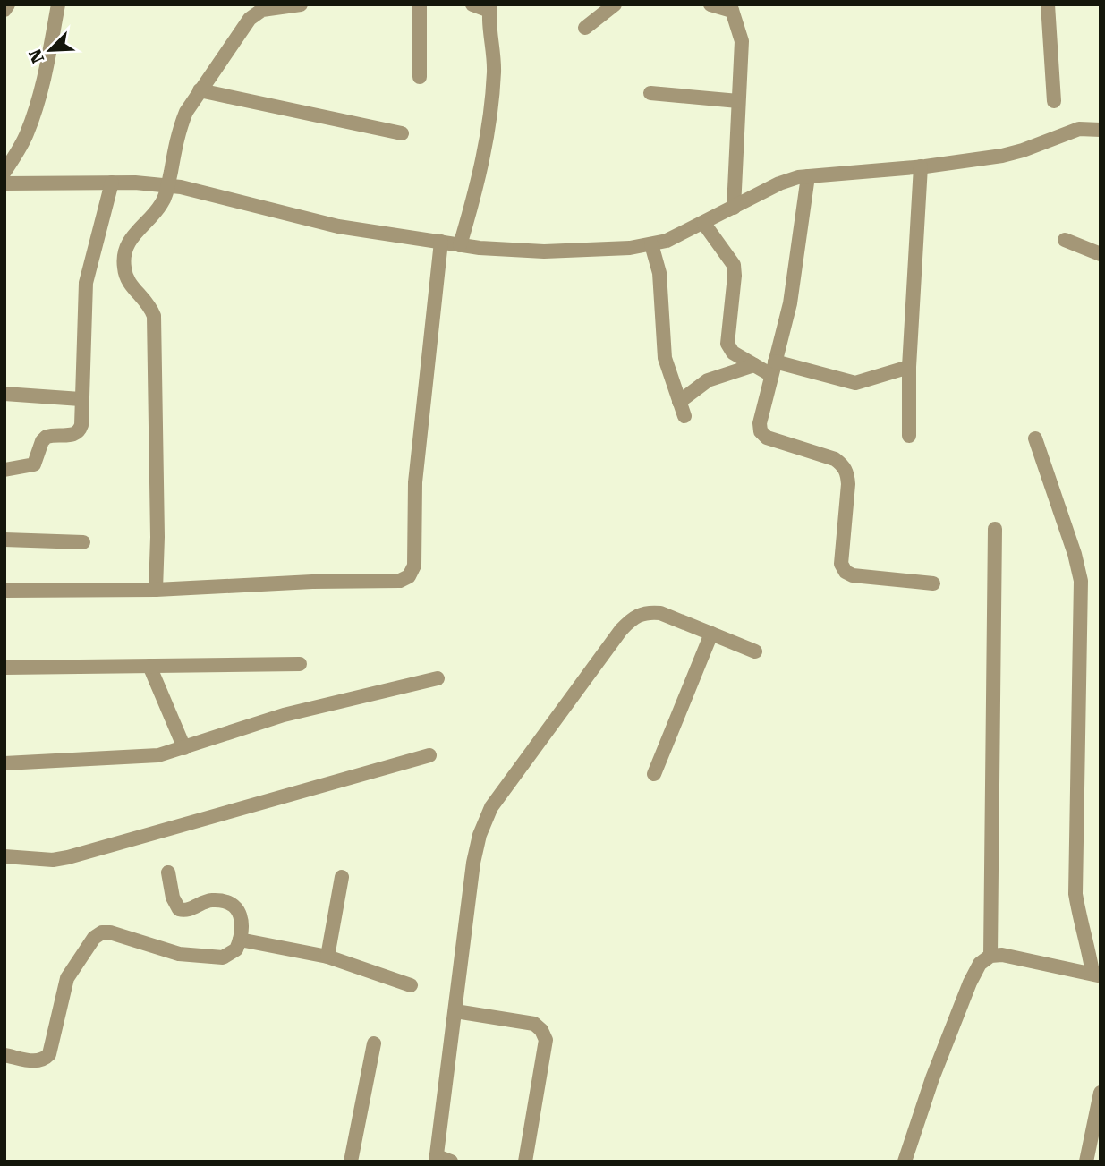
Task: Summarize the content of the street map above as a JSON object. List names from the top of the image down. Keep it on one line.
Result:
{"north":"bottom left"}
